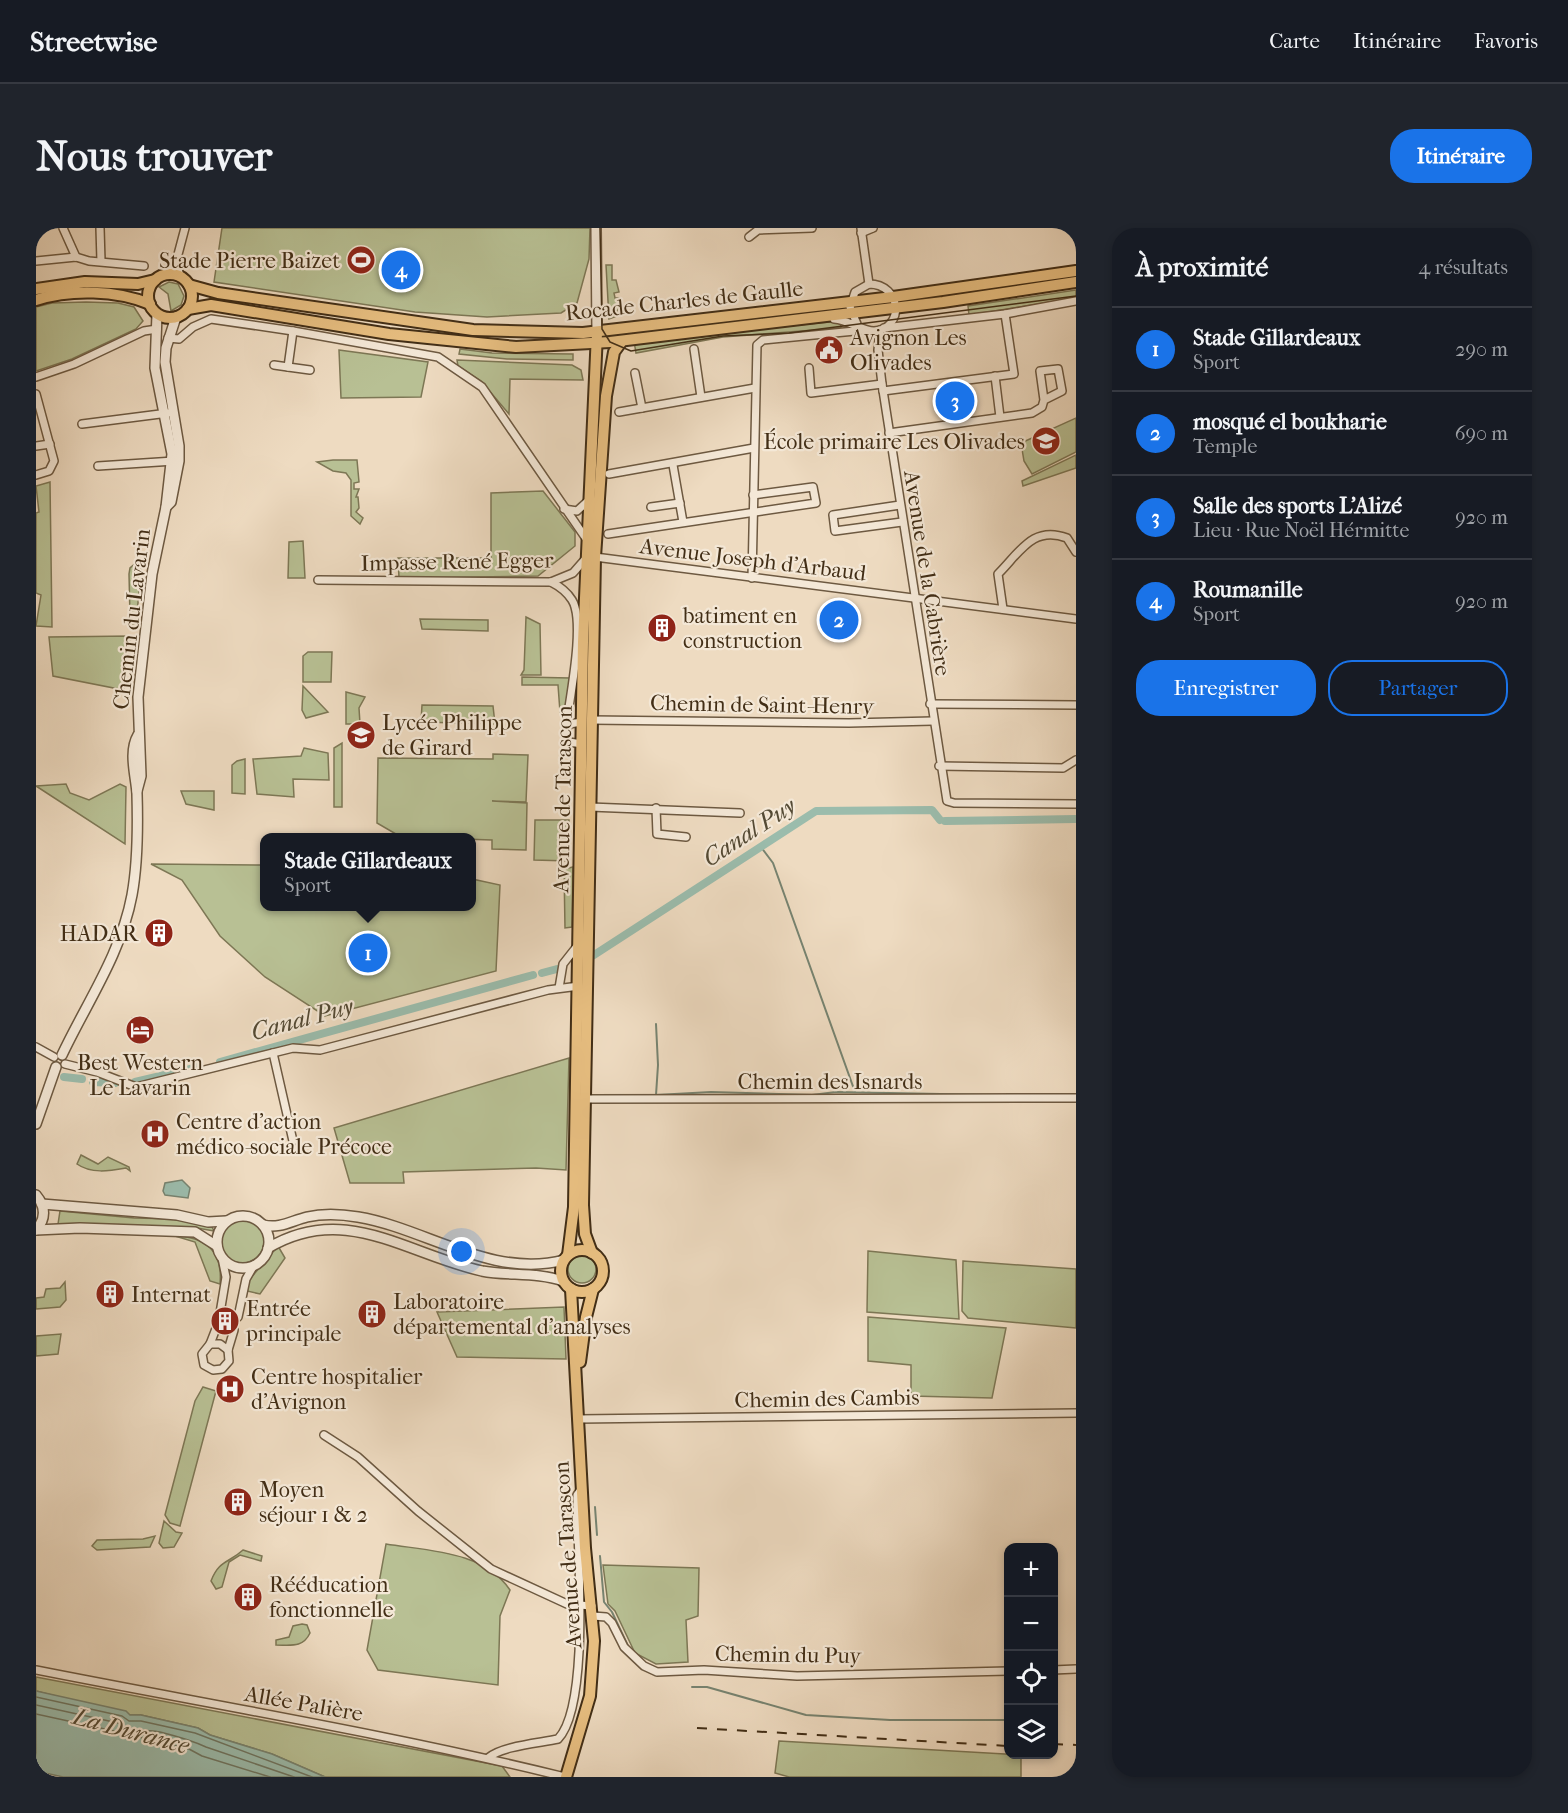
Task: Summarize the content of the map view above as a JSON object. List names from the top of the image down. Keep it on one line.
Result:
{"streets":{"main road":["Rocade Charles de Gaulle","Avenue de Tarascon"],"street":["Avenue Joseph d'Arbaud","Impasse René Egger","Avenue de la Cabrière","Chemin du Lavarin","Chemin de Saint-Henry","Chemin des Isnards","Chemin des Cambis","Chemin du Puy","Allée Palière"]},"crossings":[["Rocade Charles de Gaulle","Chemin du Lavarin"],["Rocade Charles de Gaulle","Avenue de Tarascon"],["Avenue Joseph d'Arbaud","Impasse René Egger"],["Avenue Joseph d'Arbaud","Avenue de la Cabrière"],["Avenue Joseph d'Arbaud","Avenue de Tarascon"],["Impasse René Egger","Avenue de Tarascon"],["Avenue de la Cabrière","Chemin de Saint-Henry"],["Chemin de Saint-Henry","Avenue de Tarascon"],["Avenue de Tarascon","Chemin des Isnards"],["Avenue de Tarascon","Chemin des Cambis"],["Avenue de Tarascon","Chemin du Puy"],["Avenue de Tarascon","Allée Palière"]],"water":["Canal Puy","La Durance"],"places":{"sports":["Stade Pierre Baizet"],"public building":["Avignon Les Olivades"],"school or university":["École primaire Les Olivades","Lycée Philippe de Girard"],"building":["batiment en construction","HADAR","Internat","Laboratoire départemental d'analyses","Entrée principale","Moyen séjour 1 & 2","Rééducation fonctionnelle"],"hotel":["Best Western Le Lavarin"],"hospital":["Centre d’action médico-sociale Précoce","Centre hospitalier d'Avignon"]},"page":{"header":"Streetwise","nav":["Carte","Itinéraire","Favoris"],"buttons":["Itinéraire",["Enregistrer","Partager"]],"title":"Nous trouver","heading":["À proximité","4 résultats"],"pins":["4","3","2","1"],"list":[{"mark":"1","name":"Stade Gillardeaux","note":"Sport","value":"290 m"},{"mark":"2","name":"mosqué el boukharie","note":"Temple","value":"690 m"},{"mark":"3","name":"Salle des sports L'Alizé","note":"Lieu · Rue Noël Hérmitte","value":"920 m"},{"mark":"4","name":"Roumanille","note":"Sport","value":"920 m"}],"popup":["Stade Gillardeaux","Sport"],"map_buttons":["+","−"]}}
